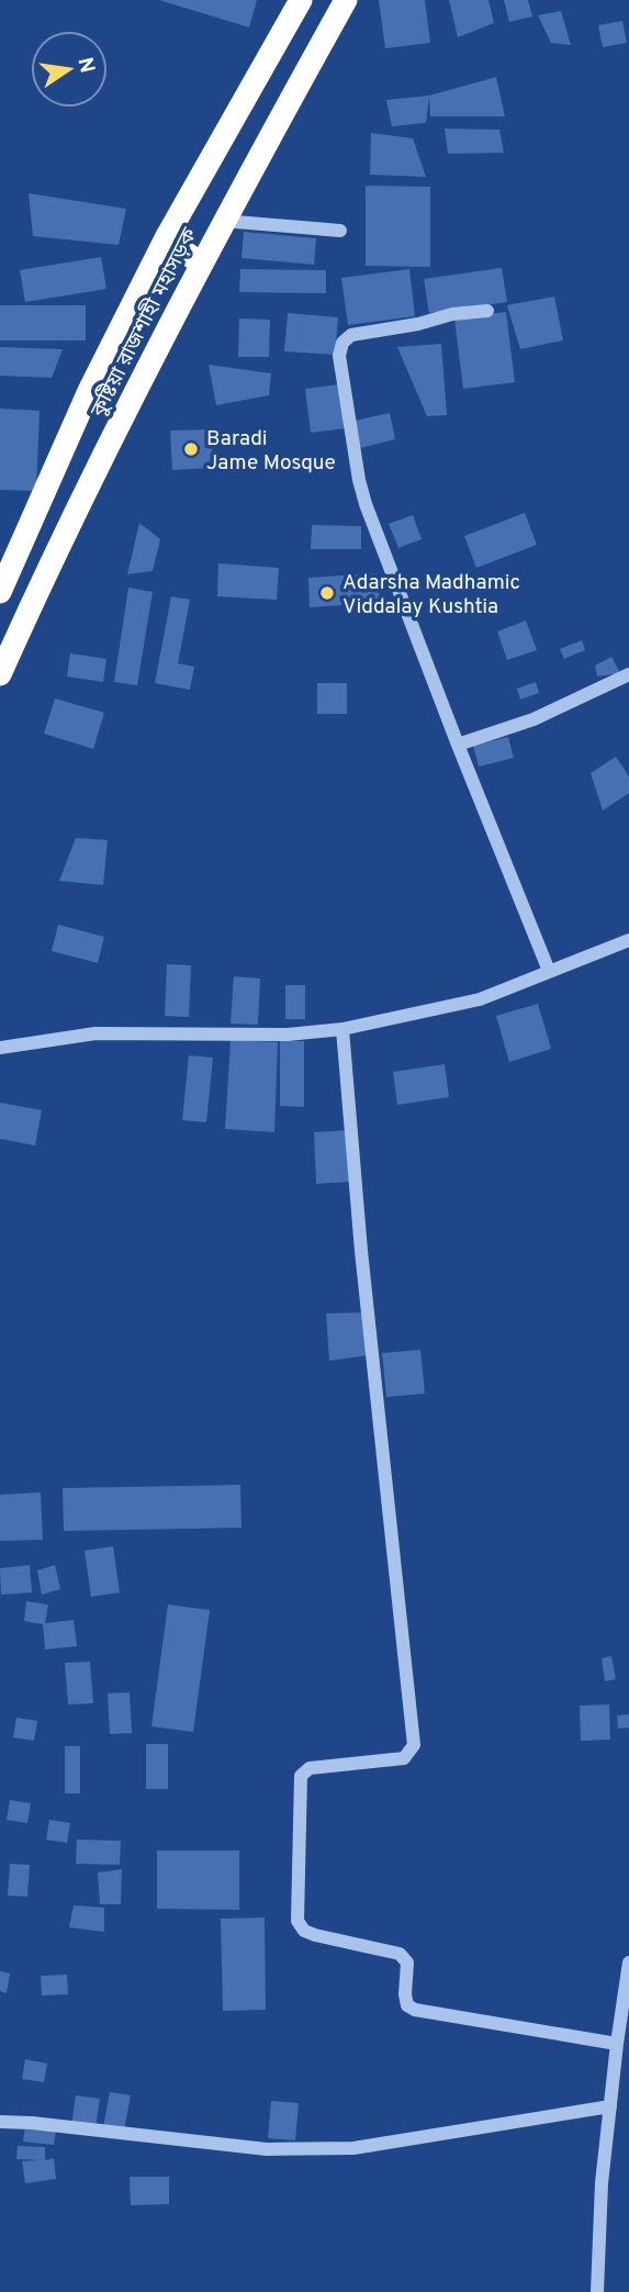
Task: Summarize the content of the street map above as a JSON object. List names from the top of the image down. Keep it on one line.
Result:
{"streets":{"highway":["কুষ্টিয়া রাজশাহী মহাসড়ক"]},"places":["Baradi Jame Mosque","Adarsha Madhamic Viddalay Kushtia"],"north":"right"}
